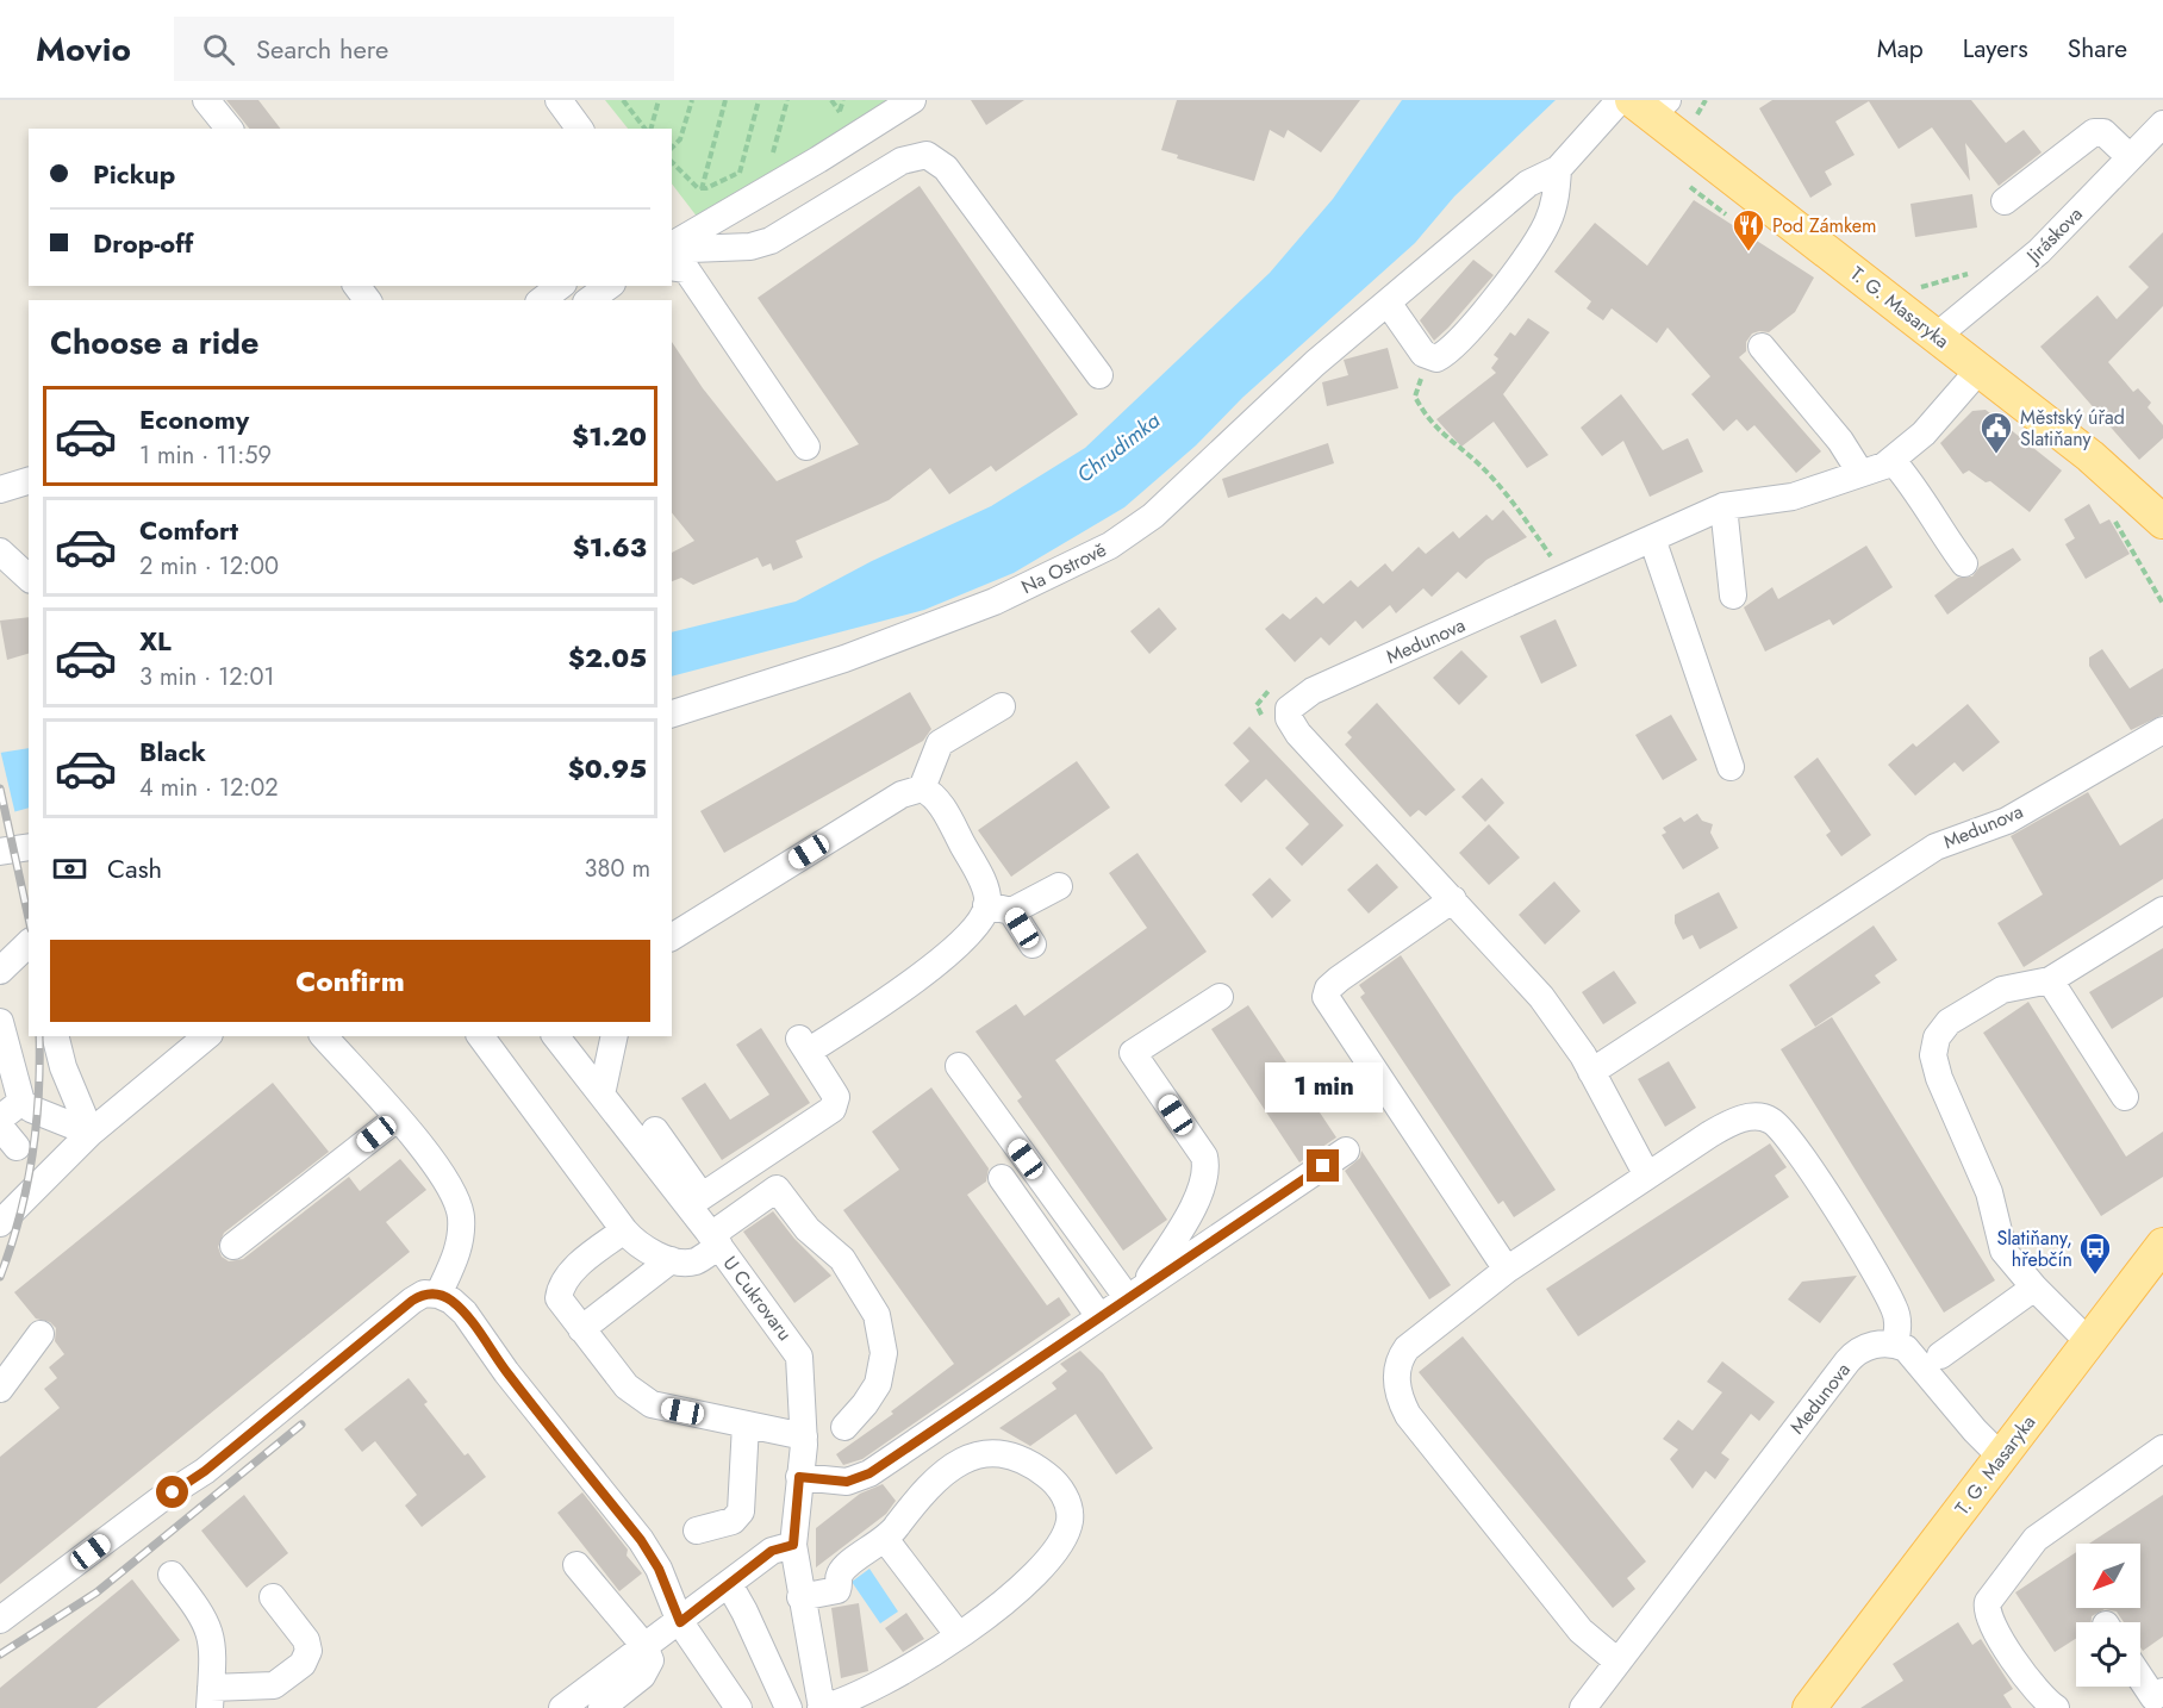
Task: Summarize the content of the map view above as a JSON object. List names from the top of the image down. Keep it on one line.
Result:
{"streets":{"main road":["T. G. Masaryka"],"street":["Jiráskova","Na Ostrově","Medunova","U Cukrovaru"]},"crossings":[["Jiráskova","T. G. Masaryka"],["T. G. Masaryka","Medunova"]],"water":["Chrudimka"],"places":{"restaurant":["Pod Zámkem"],"public building":["Městský úřad Slatiňany"],"bus stop":["Slatiňany, hřebčín"]},"north":"bottom left","page":{"header":"Movio","search":"Search here","nav":["Map","Layers","Share"],"banner":["Pickup","Drop-off"],"heading":"Choose a ride","list":[{"name":"Economy","note":"1 min · 11:59","value":"$1.20"},{"name":"Comfort","note":"2 min · 12:00","value":"$1.63"},{"name":"XL","note":"3 min · 12:01","value":"$2.05"},{"name":"Black","note":"4 min · 12:02","value":"$0.95"}],"pay":["Cash","380 m"],"buttons":"Confirm","bubble":"1 min"}}
